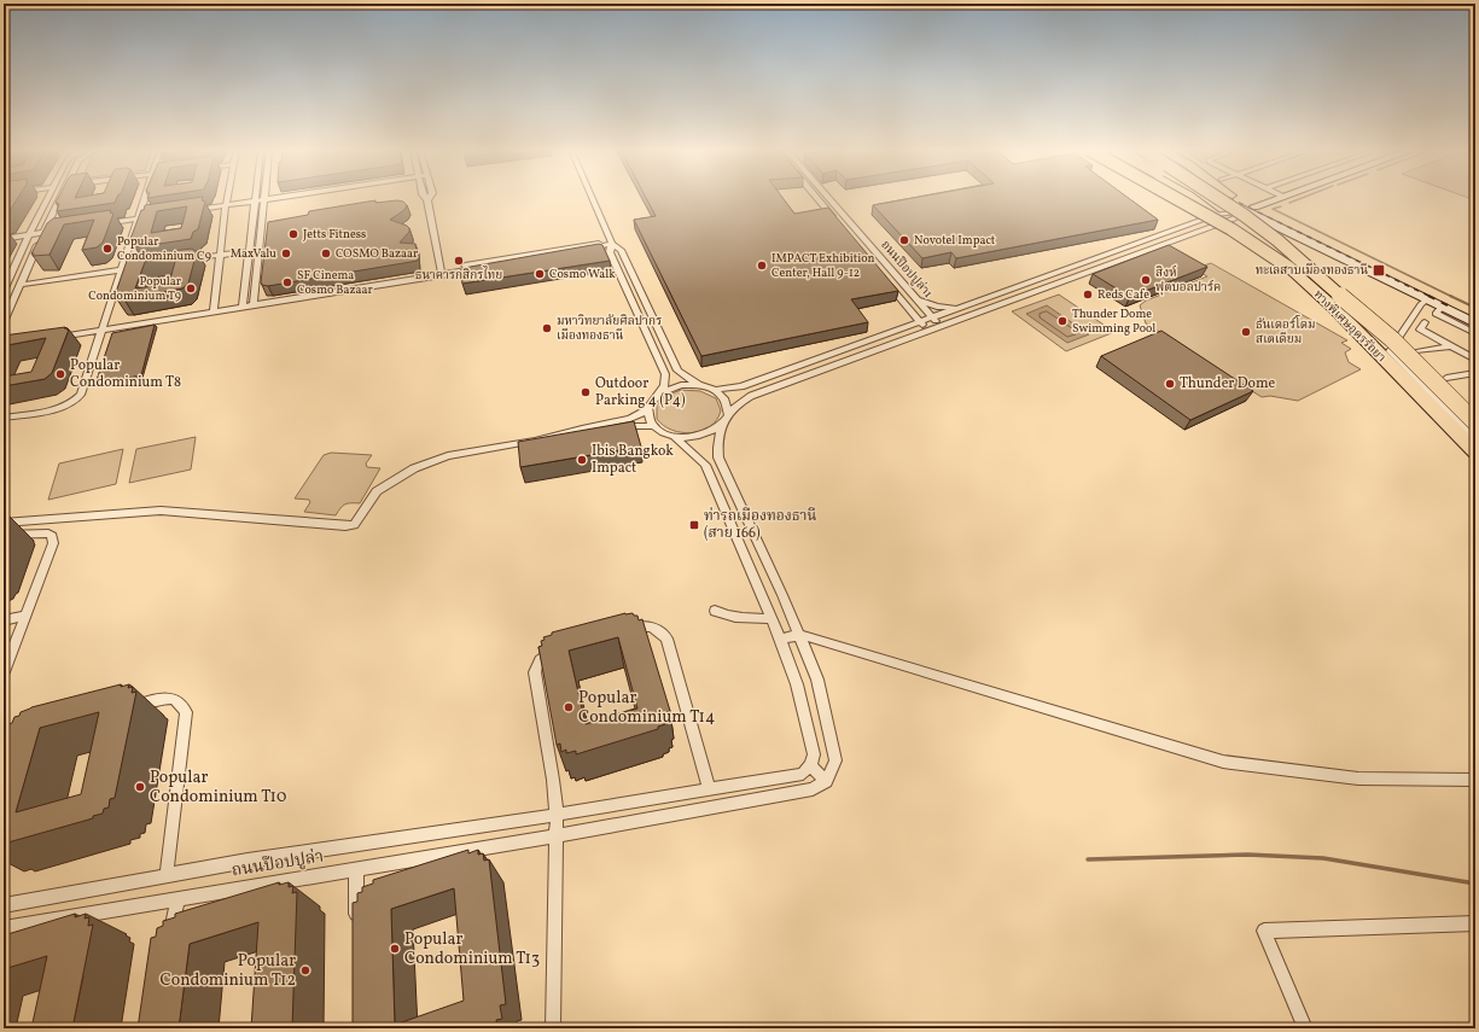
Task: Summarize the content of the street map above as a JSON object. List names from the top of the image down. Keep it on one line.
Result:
{"streets":{"highway":["ทางพิเศษอุดรรัถยา"],"street":["ถนนป๊อปปูล่า1","ถนนป๊อปปูล่า"]},"places":{"other":["Jetts Fitness","Novotel Impact","Popular Condominium C9","MaxValu","COSMO Bazaar","ธนาคารกสิกรไทย","IMPACT Exhibition Center, Hall 9-12","Cosmo Walk","สิงห์ ฟุตบอลปาร์ค","SF Cinema Cosmo Bazaar","Popular Condominium T9","Reds Cafe","Thunder Dome Swimming Pool","มหาวิทยาลัยศิลปากร เมืองทองธานี","ธันเดอร์โดม สเตเดียม","Popular Condominium T8","Thunder Dome","Outdoor Parking 4 (P4)","Ibis Bangkok Impact","Popular Condominium T14","Popular Condominium T10","Popular Condominium T13","Popular Condominium T12"],"transit":["ทะเลสาบเมืองทองธานี","ท่ารถเมืองทองธานี (สาย 166)"]}}
